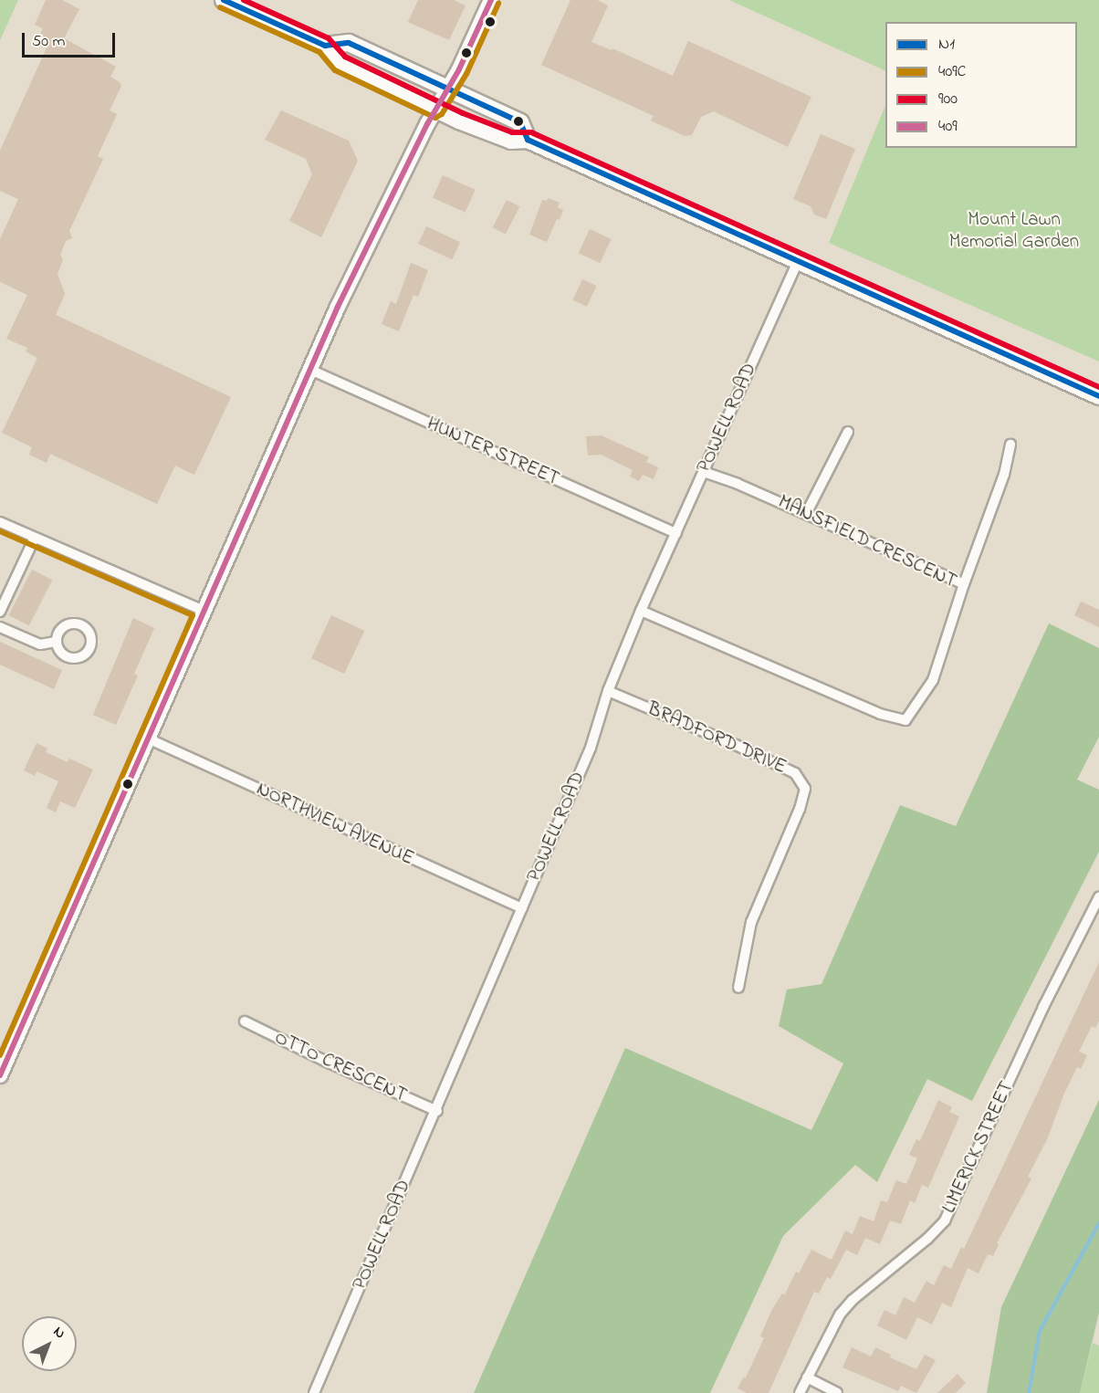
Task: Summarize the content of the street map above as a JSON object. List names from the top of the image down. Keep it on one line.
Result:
{"streets":{"street":["POWELL ROAD","HUNTER STREET","MANSFIELD CRESCENT","BRADFORD DRIVE","NORTHVIEW AVENUE","OTTO CRESCENT","LIMERICK STREET"]},"crossings":[["POWELL ROAD","HUNTER STREET"],["POWELL ROAD","MANSFIELD CRESCENT"],["POWELL ROAD","BRADFORD DRIVE"],["POWELL ROAD","NORTHVIEW AVENUE"],["POWELL ROAD","OTTO CRESCENT"]],"parks":["Mount Lawn Memorial Garden"],"lines":["transit line N1","transit line 900","transit line 409","transit line 409C"],"legend":["N1","409C","900","409"],"scale_bar":"50 m","north":"top right"}
